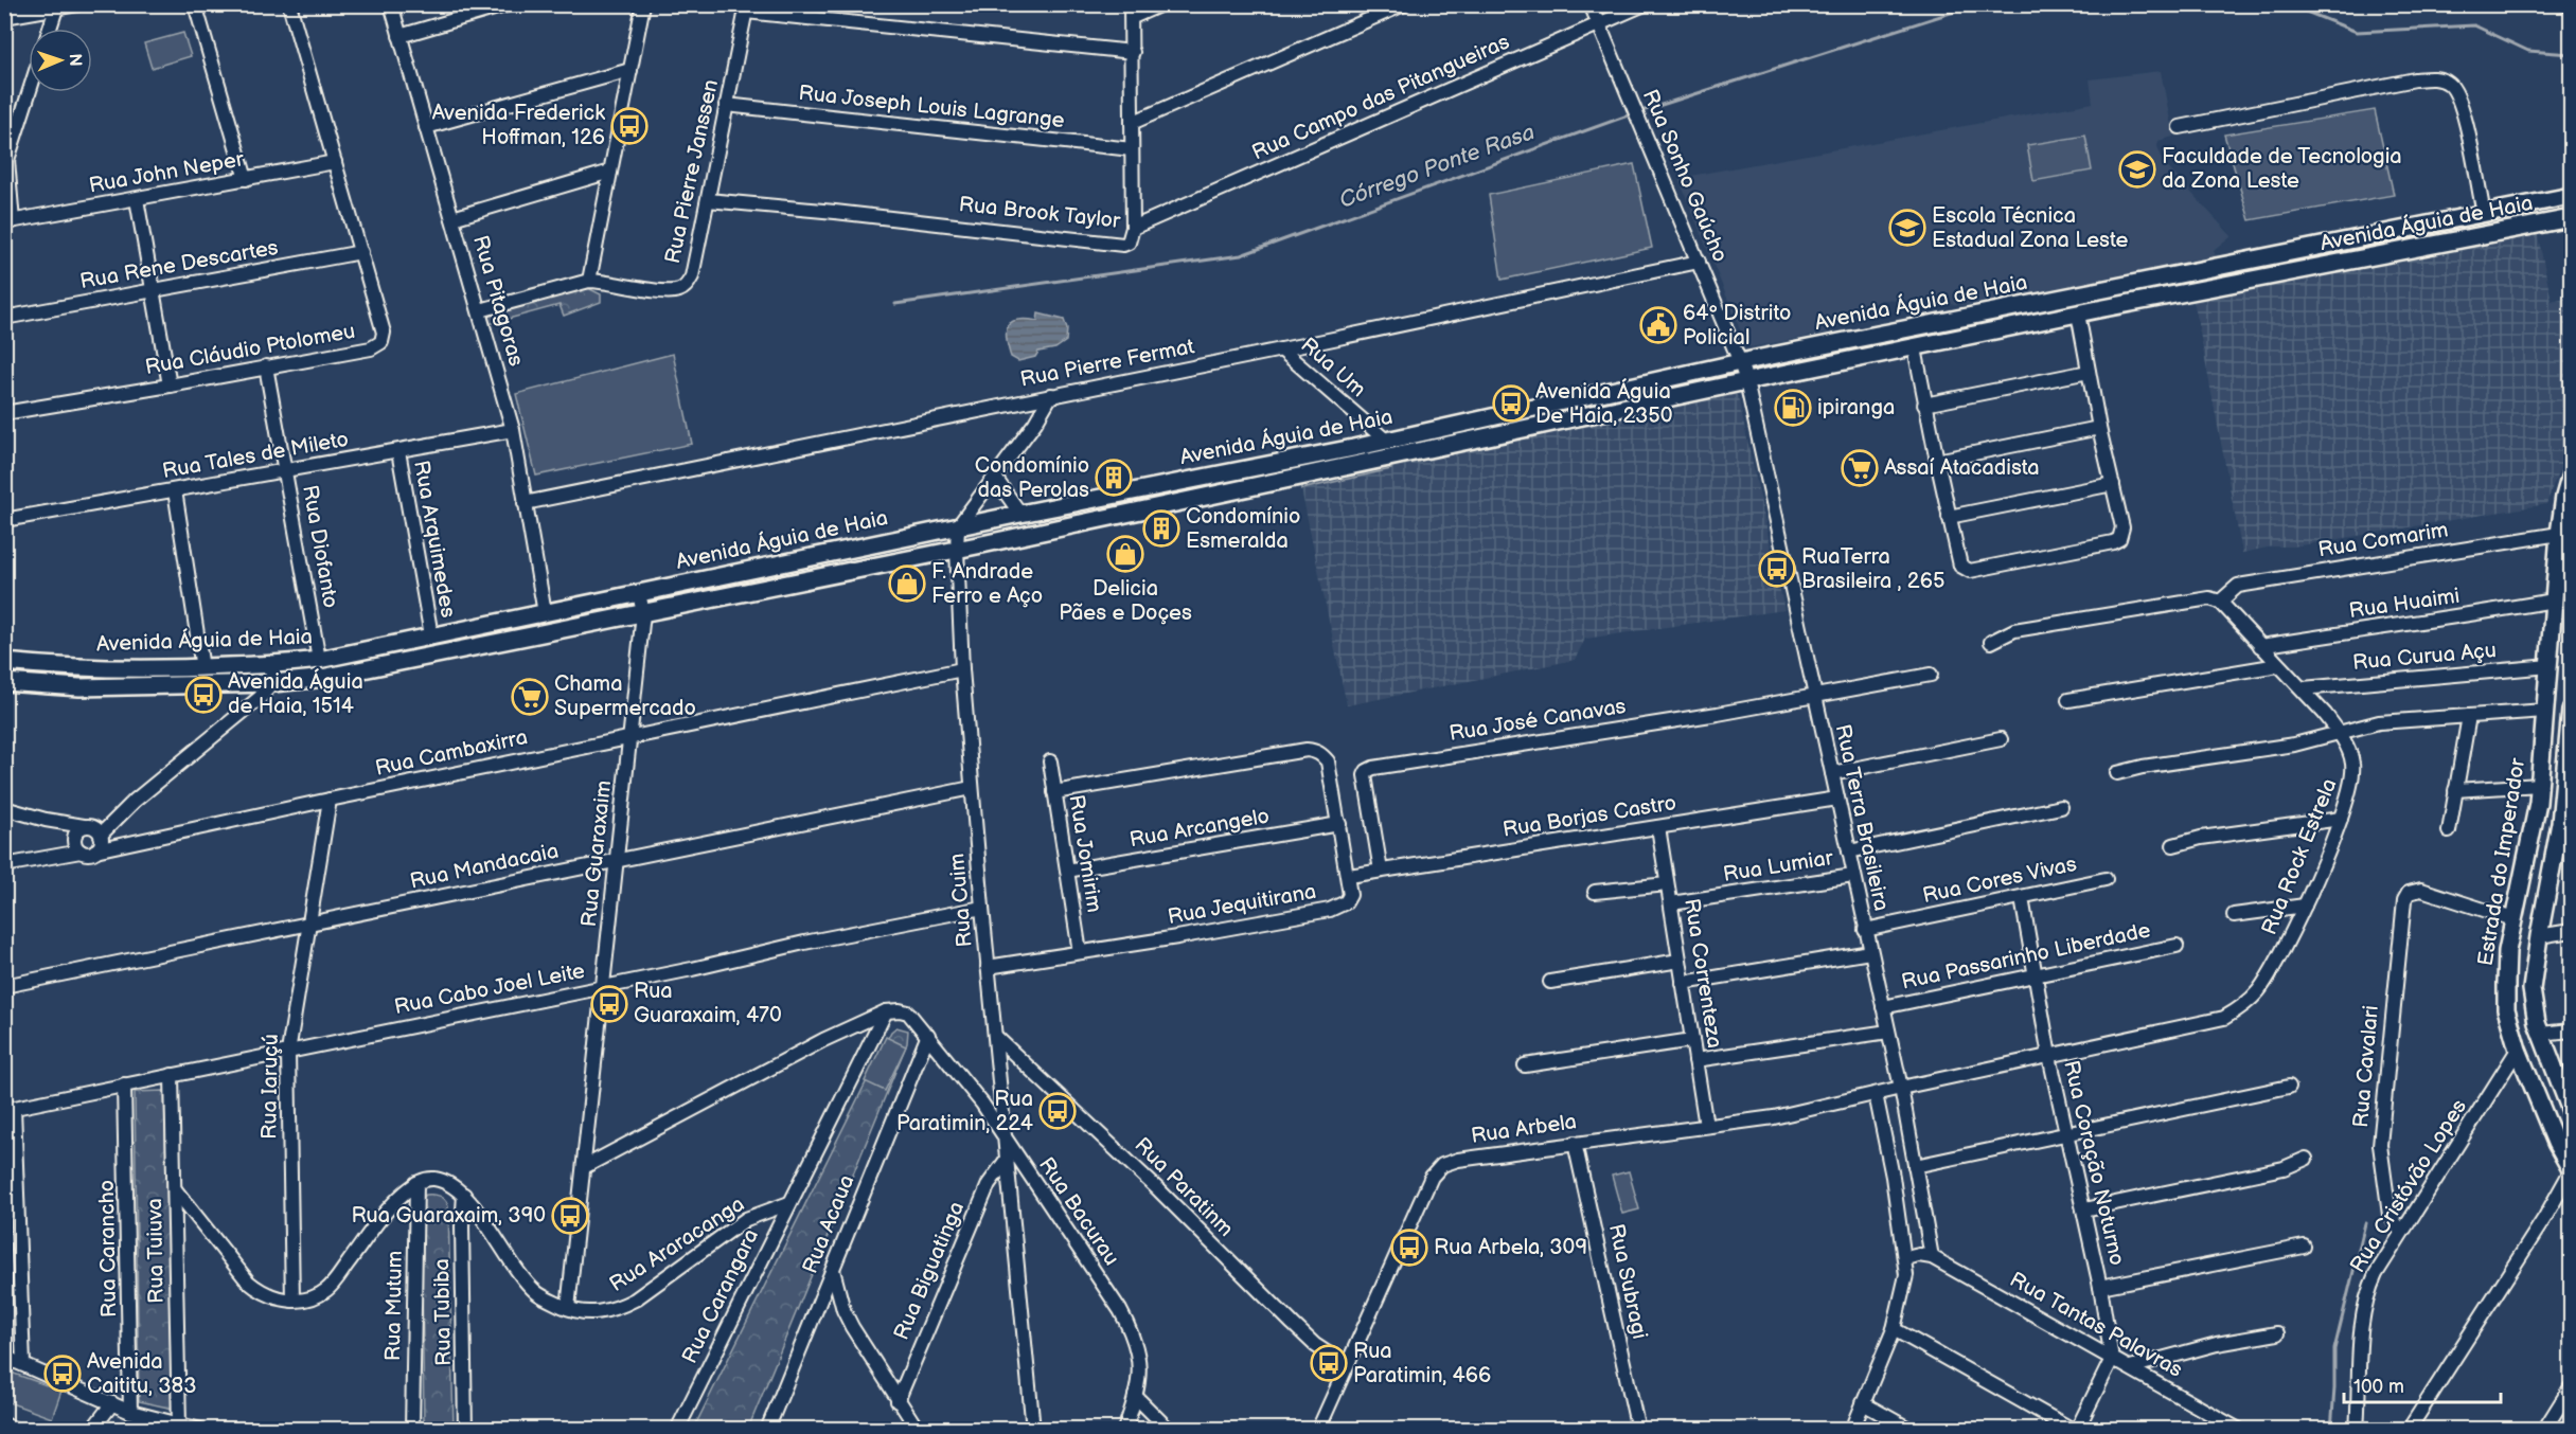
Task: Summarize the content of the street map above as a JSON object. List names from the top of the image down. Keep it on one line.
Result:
{"streets":{"main road":["Avenida Águia de Haia","Estrada do Imperador"],"street":["Rua Campo das Pitangueiras","Rua Joseph Louis Lagrange","Rua Pierre Janssen","Rua John Neper","Rua Sonho Gaúcho","Rua Brook Taylor","Rua Rene Descartes","Rua Pitagoras","Rua Cláudio Ptolomeu","Rua Pierre Fermat","Rua Um","Rua Tales de Mileto","Rua Arquimedes","Rua Comarim","Rua Diofanto","Rua Huaimi","Rua Curua Açu","Rua José Canavas","Rua Cambaxirra","Rua Borjas Castro","Rua Terra Brasileira","Rua Arcangelo","Rua Guaraxaim","Rua Jomirim","Rua Rock Estrela","Rua Mandacaia","Rua Lumiar","Rua Cores Vivas","Rua Cuim","Rua Jequitirana","Rua Passarinho Liberdade","Rua Correnteza","Rua Cabo Joel Leite","Rua Cavalari","Rua Iaruçú","Rua Arbela","Rua Coração Noturno","Rua Cristóvão Lopes","Rua Paratinm","Rua Bacurau","Rua Acaua","Rua Araracanga","Rua Carancho","Rua Tuiuva","Rua Biguatinga","Rua Subragi","Rua Carangara","Rua Mutum","Rua Tubiba","Rua Tantas Palavras"]},"crossings":[["Rua Campo das Pitangueiras","Rua Sonho Gaúcho"],["Rua Campo das Pitangueiras","Rua Brook Taylor"],["Rua Joseph Louis Lagrange","Rua Pierre Janssen"],["Rua Joseph Louis Lagrange","Rua Brook Taylor"],["Rua Pierre Janssen","Rua Brook Taylor"],["Rua Pierre Janssen","Rua Pitagoras"],["Rua John Neper","Rua Cláudio Ptolomeu"],["Rua Sonho Gaúcho","Avenida Águia de Haia"],["Rua Sonho Gaúcho","Rua Pierre Fermat"],["Rua Sonho Gaúcho","Rua Terra Brasileira"],["Avenida Águia de Haia","Rua Pitagoras"],["Avenida Águia de Haia","Rua Um"],["Avenida Águia de Haia","Rua Arquimedes"],["Avenida Águia de Haia","Rua Diofanto"],["Avenida Águia de Haia","Rua Terra Brasileira"],["Avenida Águia de Haia","Rua Guaraxaim"],["Avenida Águia de Haia","Rua Cuim"],["Rua Rene Descartes","Rua Cláudio Ptolomeu"],["Rua Pitagoras","Rua Pierre Fermat"],["Rua Pitagoras","Rua Tales de Mileto"],["Rua Cláudio Ptolomeu","Rua Diofanto"],["Rua Pierre Fermat","Rua Um"],["Rua Tales de Mileto","Rua Arquimedes"],["Rua Tales de Mileto","Rua Diofanto"],["Rua Comarim","Rua Rock Estrela"],["Rua Comarim","Estrada do Imperador"],["Rua Huaimi","Rua Rock Estrela"],["Rua Huaimi","Estrada do Imperador"],["Rua Curua Açu","Rua Rock Estrela"],["Rua Curua Açu","Estrada do Imperador"],["Rua José Canavas","Rua Borjas Castro"],["Rua José Canavas","Rua Terra Brasileira"],["Rua Cambaxirra","Rua Guaraxaim"],["Rua Cambaxirra","Rua Cuim"],["Rua Cambaxirra","Rua Iaruçú"],["Rua Borjas Castro","Rua Terra Brasileira"],["Rua Borjas Castro","Rua Jequitirana"],["Rua Borjas Castro","Rua Correnteza"],["Rua Terra Brasileira","Rua Rock Estrela"],["Rua Terra Brasileira","Rua Lumiar"],["Rua Terra Brasileira","Rua Cores Vivas"],["Rua Terra Brasileira","Rua Passarinho Liberdade"],["Rua Terra Brasileira","Rua Arbela"],["Rua Terra Brasileira","Rua Tantas Palavras"],["Rua Arcangelo","Rua Jomirim"],["Rua Arcangelo","Rua Jequitirana"],["Rua Guaraxaim","Rua Mandacaia"],["Rua Guaraxaim","Rua Cabo Joel Leite"],["Rua Guaraxaim","Rua Araracanga"],["Rua Jomirim","Rua Jequitirana"],["Rua Rock Estrela","Rua Arbela"],["Rua Rock Estrela","Rua Coração Noturno"],["Estrada do Imperador","Rua Cavalari"],["Estrada do Imperador","Rua Cristóvão Lopes"],["Rua Mandacaia","Rua Cuim"],["Rua Mandacaia","Rua Iaruçú"],["Rua Lumiar","Rua Correnteza"],["Rua Cores Vivas","Rua Coração Noturno"],["Rua Cuim","Rua Jequitirana"],["Rua Cuim","Rua Cabo Joel Leite"],["Rua Cuim","Rua Paratinm"],["Rua Cuim","Rua Bacurau"],["Rua Cuim","Rua Biguatinga"],["Rua Passarinho Liberdade","Rua Coração Noturno"],["Rua Correnteza","Rua Arbela"],["Rua Cabo Joel Leite","Rua Iaruçú"],["Rua Cabo Joel Leite","Rua Carancho"],["Rua Cabo Joel Leite","Rua Tuiuva"],["Rua Cavalari","Rua Cristóvão Lopes"],["Rua Arbela","Rua Paratinm"],["Rua Arbela","Rua Subragi"],["Rua Coração Noturno","Rua Tantas Palavras"],["Rua Bacurau","Rua Acaua"],["Rua Bacurau","Rua Carangara"],["Rua Araracanga","Rua Carangara"],["Rua Araracanga","Rua Mutum"],["Rua Araracanga","Rua Tubiba"]],"water":["Córrego Ponte Rasa"],"places":{"bus stop":["Avenida Frederick Hoffman, 126","Avenida Águia De Haia, 2350","RuaTerra Brasileira , 265","Avenida Águia de Haia, 1514","Rua Guaraxaim, 470","Rua Paratimin, 224","Rua Guaraxaim, 390","Rua Arbela, 309","Rua Paratimin, 466","Avenida Caititu, 383"],"school or university":["Faculdade de Tecnologia da Zona Leste","Escola Técnica Estadual Zona Leste"],"public building":["64º Distrito Policial"],"fuel station":["ipiranga"],"supermarket":["Assaí Atacadista","Chama Supermercado"],"building":["Condomínio das Perolas","Condomínio Esmeralda"],"shop":["Delicia Pães e Doçes","F. Andrade Ferro e Aço"]},"scale_bar":"100 m","north":"right"}
